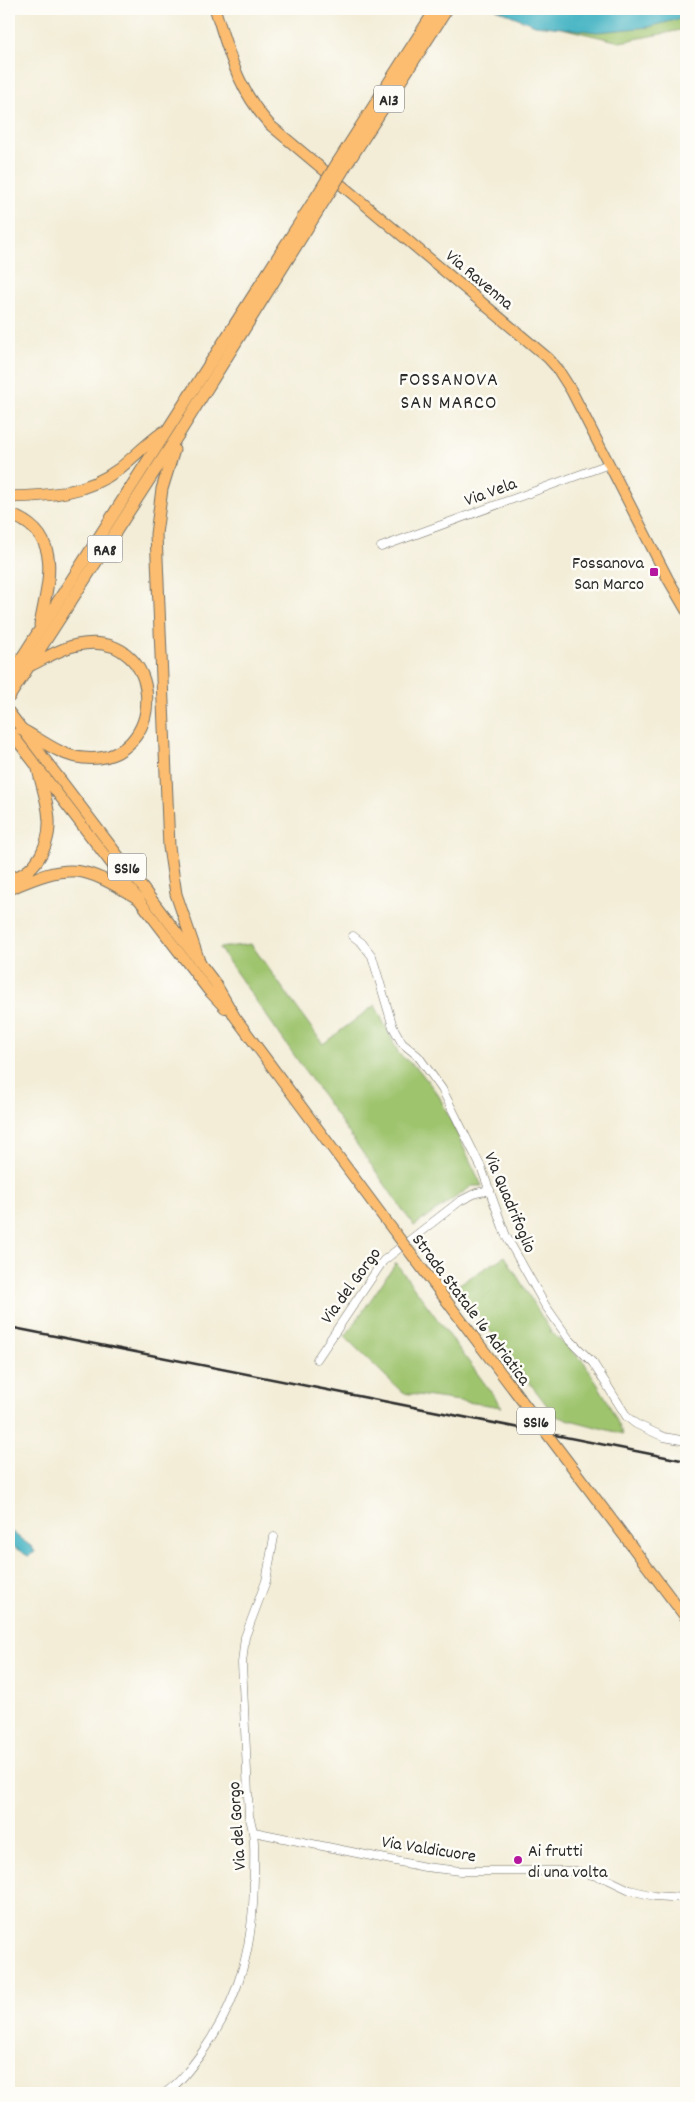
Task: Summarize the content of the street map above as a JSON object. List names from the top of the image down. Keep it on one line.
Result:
{"streets":{"highway":["A13","RA8"],"main road":["Via Ravenna","SS16","Strada Statale 16 Adriatica"],"street":["Via Vela","Via Quadrifoglio","Via del Gorgo","Via Valdicuore"]},"crossings":[["A13","RA8"],["Via Ravenna","Via Vela"],["Via Quadrifoglio","Via del Gorgo"],["Via del Gorgo","Via Valdicuore"]],"districts":["FOSSANOVA SAN MARCO"],"places":{"transit":["Fossanova San Marco"],"other":["Ai frutti di una volta"]}}
